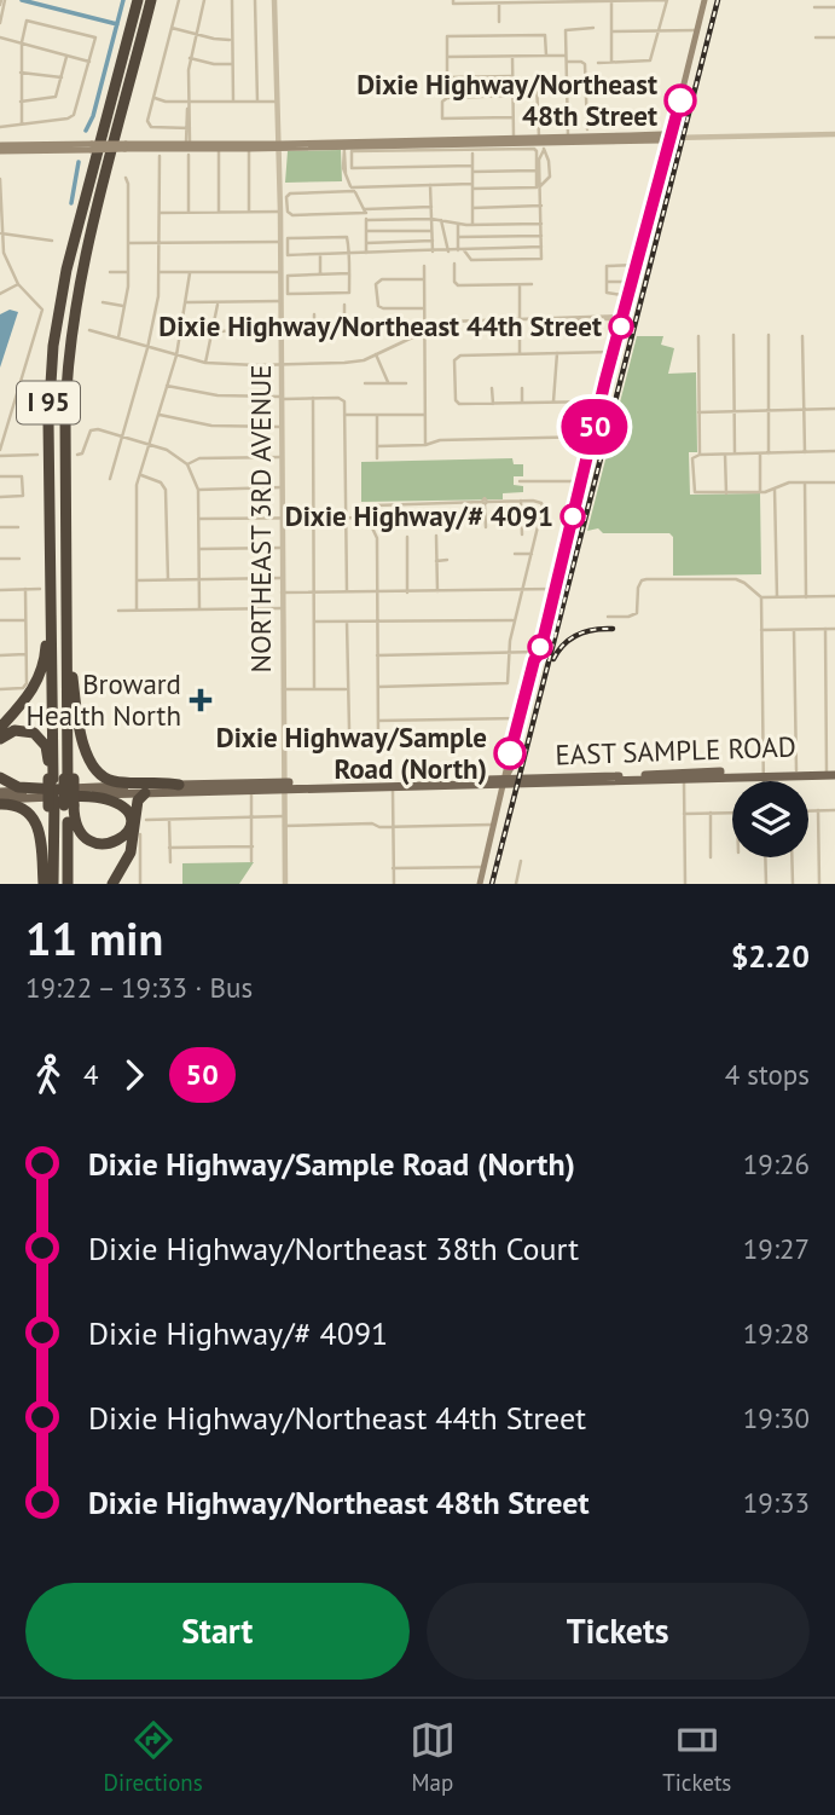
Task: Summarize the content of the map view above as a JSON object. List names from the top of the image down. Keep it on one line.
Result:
{"streets":{"highway":["I 95"],"main road":["EAST SAMPLE ROAD"],"street":["NORTHEAST 3RD AVENUE"]},"crossings":[["I 95","EAST SAMPLE ROAD"],["NORTHEAST 3RD AVENUE","EAST SAMPLE ROAD"]],"places":{"other":["Dixie Highway/Northeast 48th Street","Dixie Highway/Northeast 44th Street","Dixie Highway/# 4091","Dixie Highway/Sample Road (North)"],"health":["Broward Health North"]},"lines":["bus line 50"],"page":{"on_map":"50","heading":["11 min","19:22 – 19:33 · Bus","$2.20"],"legs":["4","50","4 stops"],"list":[{"name":"Dixie Highway/Sample Road (North)","value":"19:26"},{"name":"Dixie Highway/Northeast 38th Court","value":"19:27"},{"name":"Dixie Highway/# 4091","value":"19:28"},{"name":"Dixie Highway/Northeast 44th Street","value":"19:30"},{"name":"Dixie Highway/Northeast 48th Street","value":"19:33"}],"buttons":["Start","Tickets"],"tabs":["Directions","Map","Tickets"]}}
